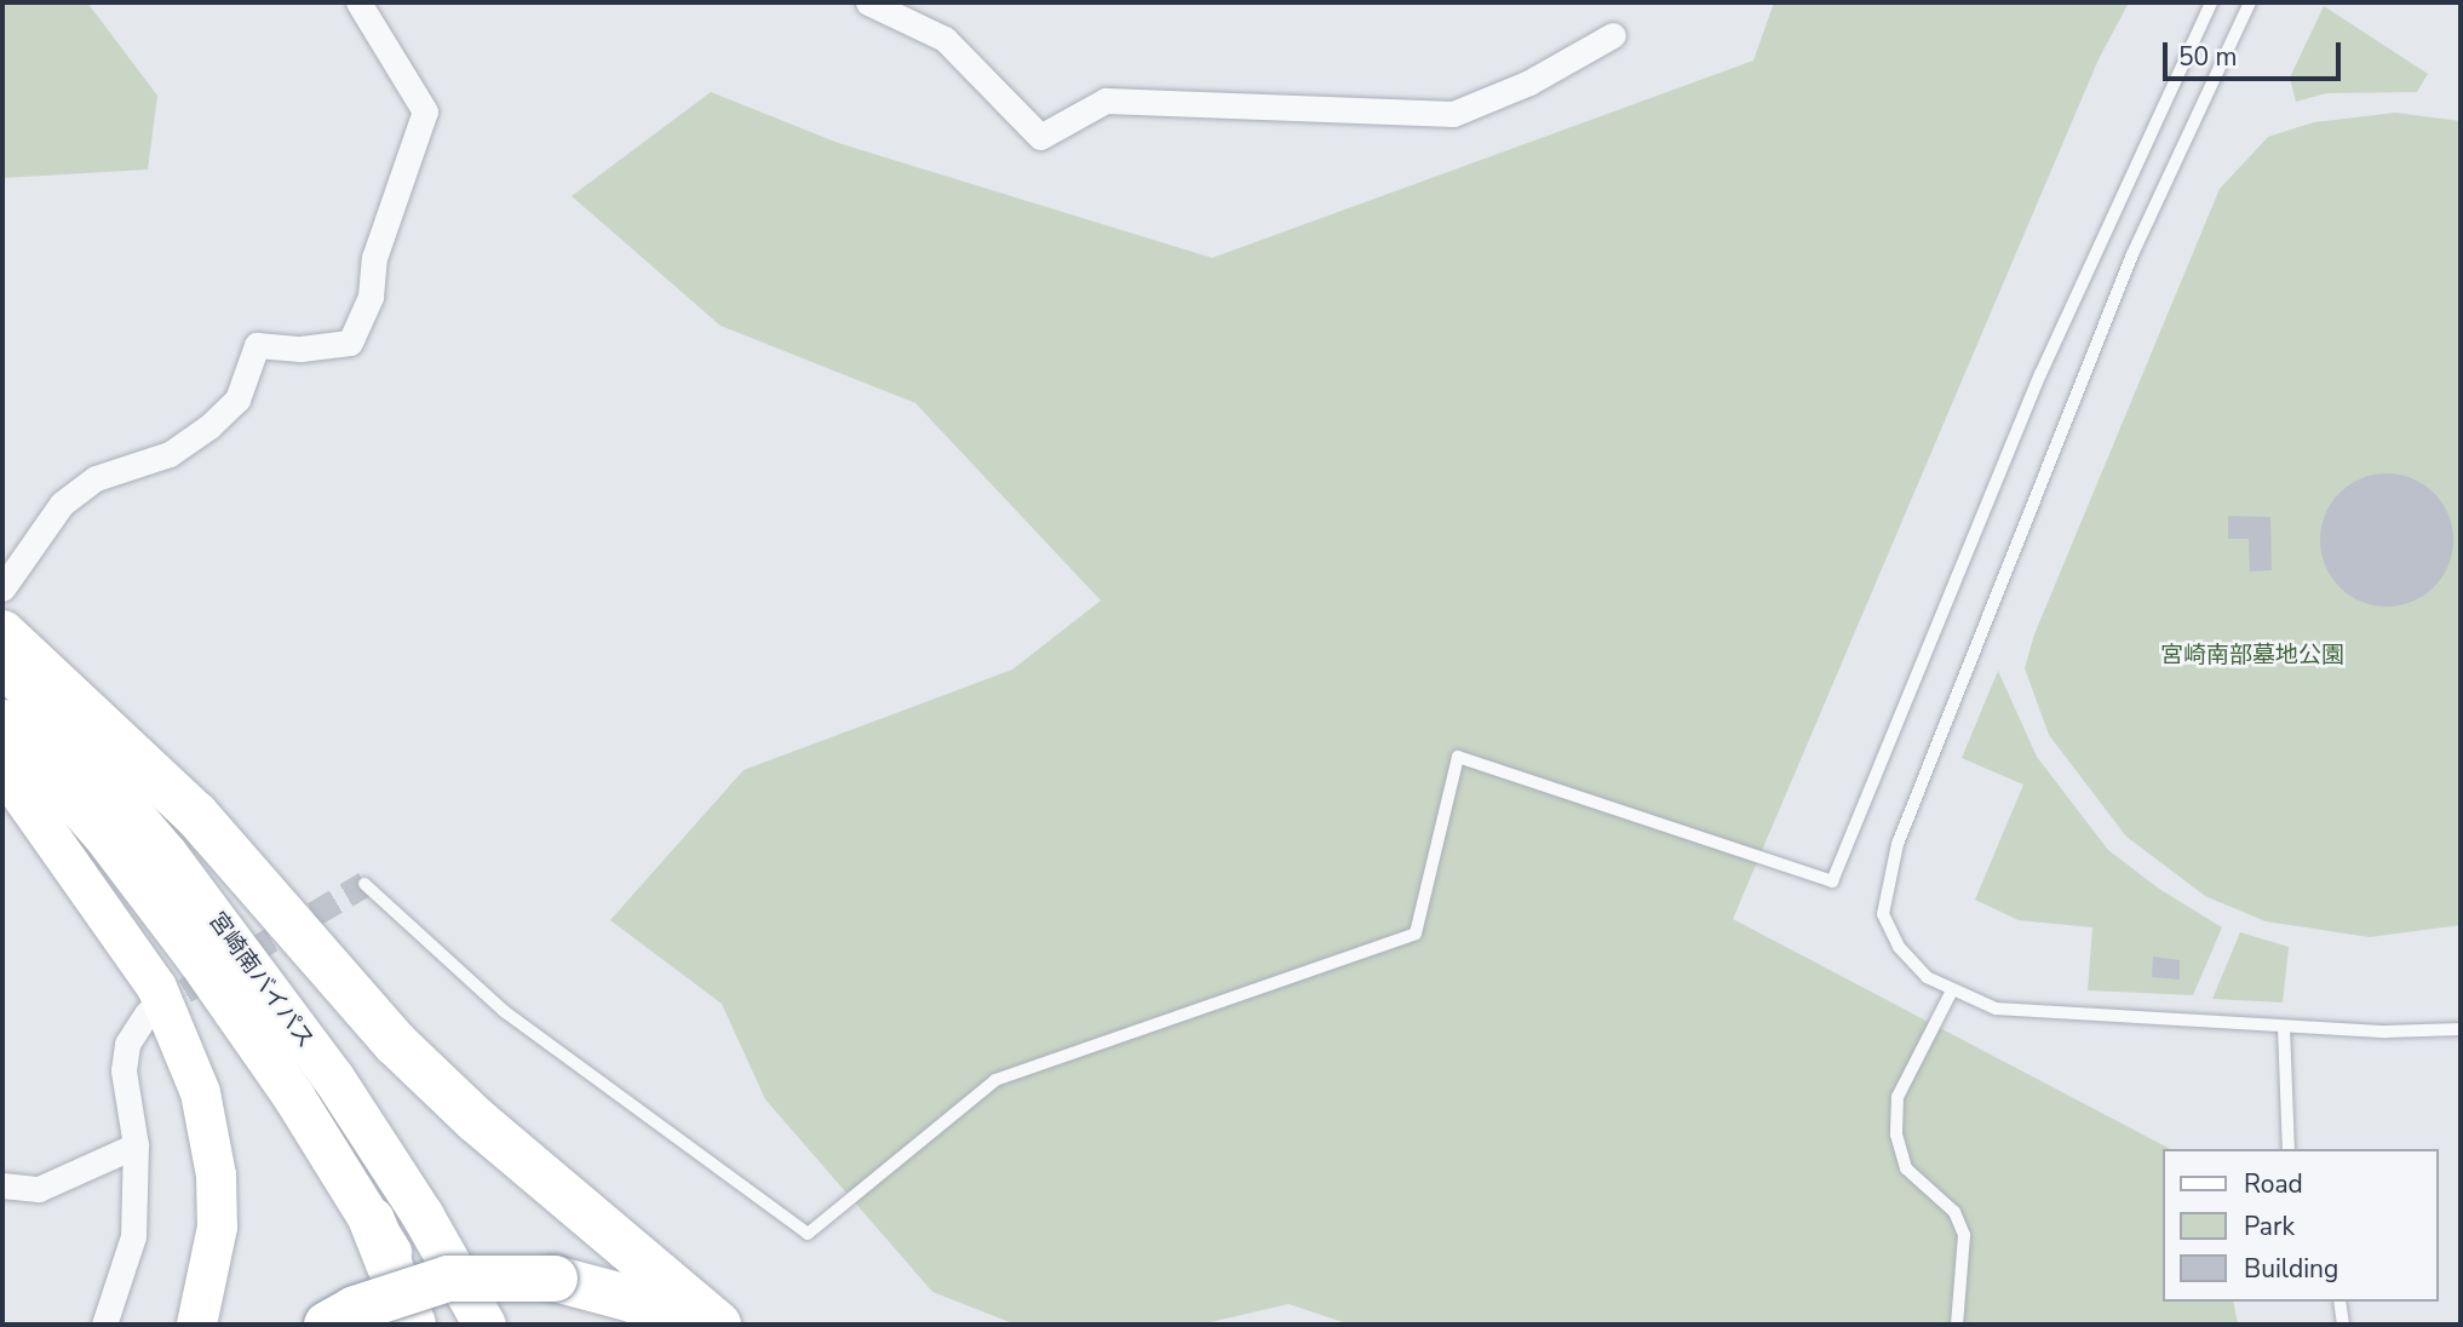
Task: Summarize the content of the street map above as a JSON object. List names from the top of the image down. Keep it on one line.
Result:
{"streets":{"highway":["宮崎南バイパス"]},"parks":["宮崎南部墓地公園"],"legend":["Road","Park","Building"],"scale_bar":"50 m"}
